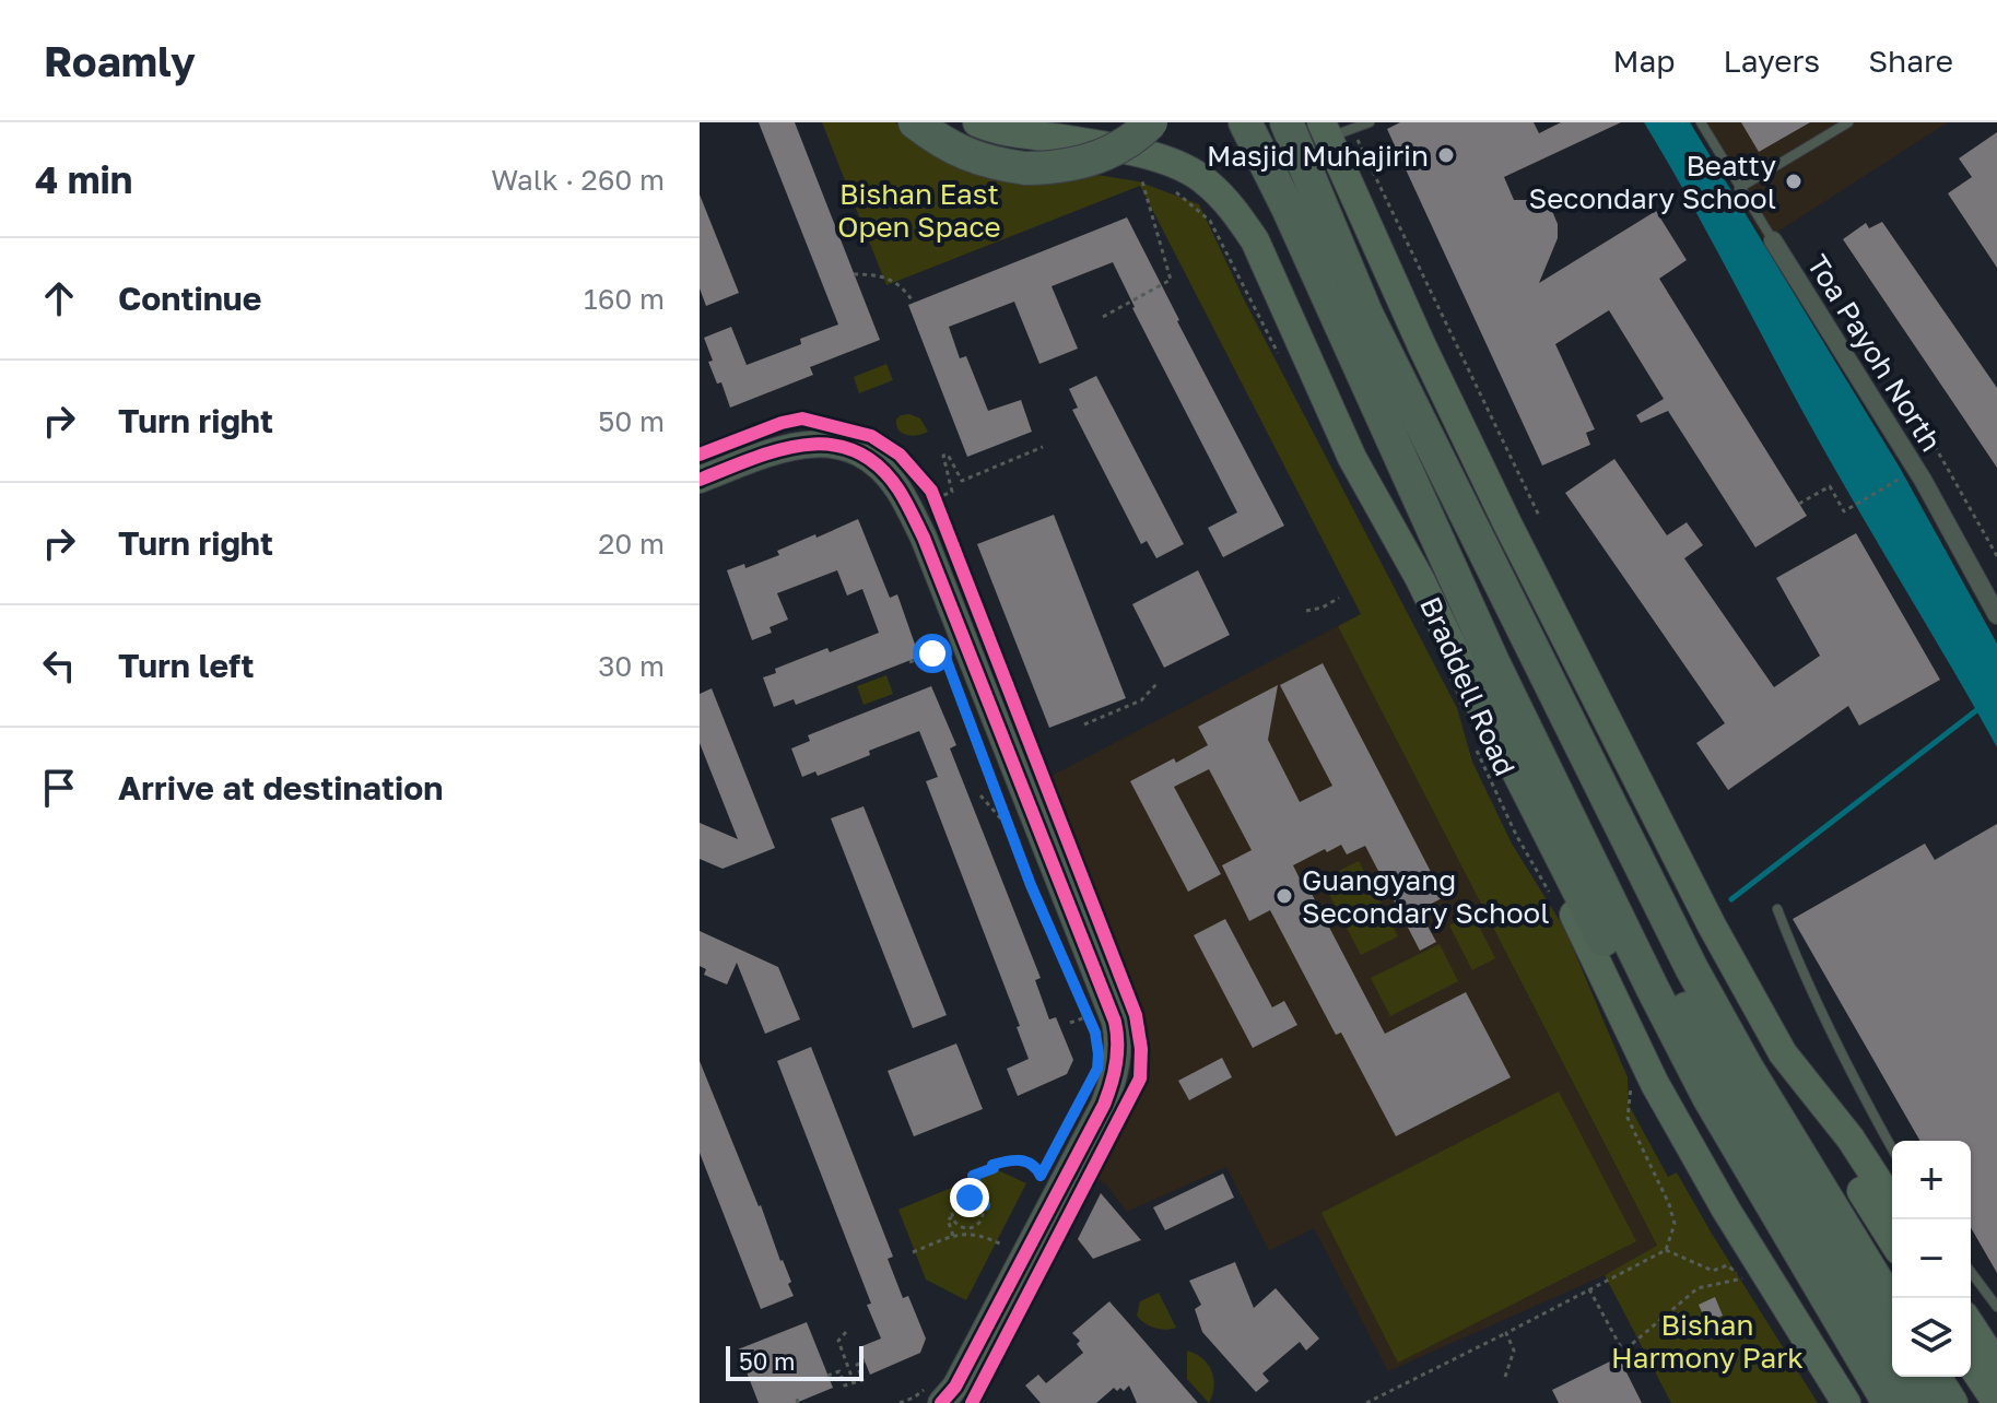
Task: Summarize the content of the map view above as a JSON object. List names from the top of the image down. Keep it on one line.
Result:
{"streets":{"highway":["Braddell Road"],"street":["Toa Payoh North"]},"parks":["Bishan East Open Space","Bishan Harmony Park"],"places":["Masjid Muhajirin","Beatty Secondary School","Guangyang Secondary School"],"scale_bar":"50 m","page":{"header":"Roamly","nav":["Map","Layers","Share"],"heading":["4 min","Walk · 260 m"],"list":[["Continue","160 m"],["Turn right","50 m"],["Turn right","20 m"],["Turn left","30 m"],"Arrive at destination"],"map_buttons":["+","−"],"scale":"50 m"}}
